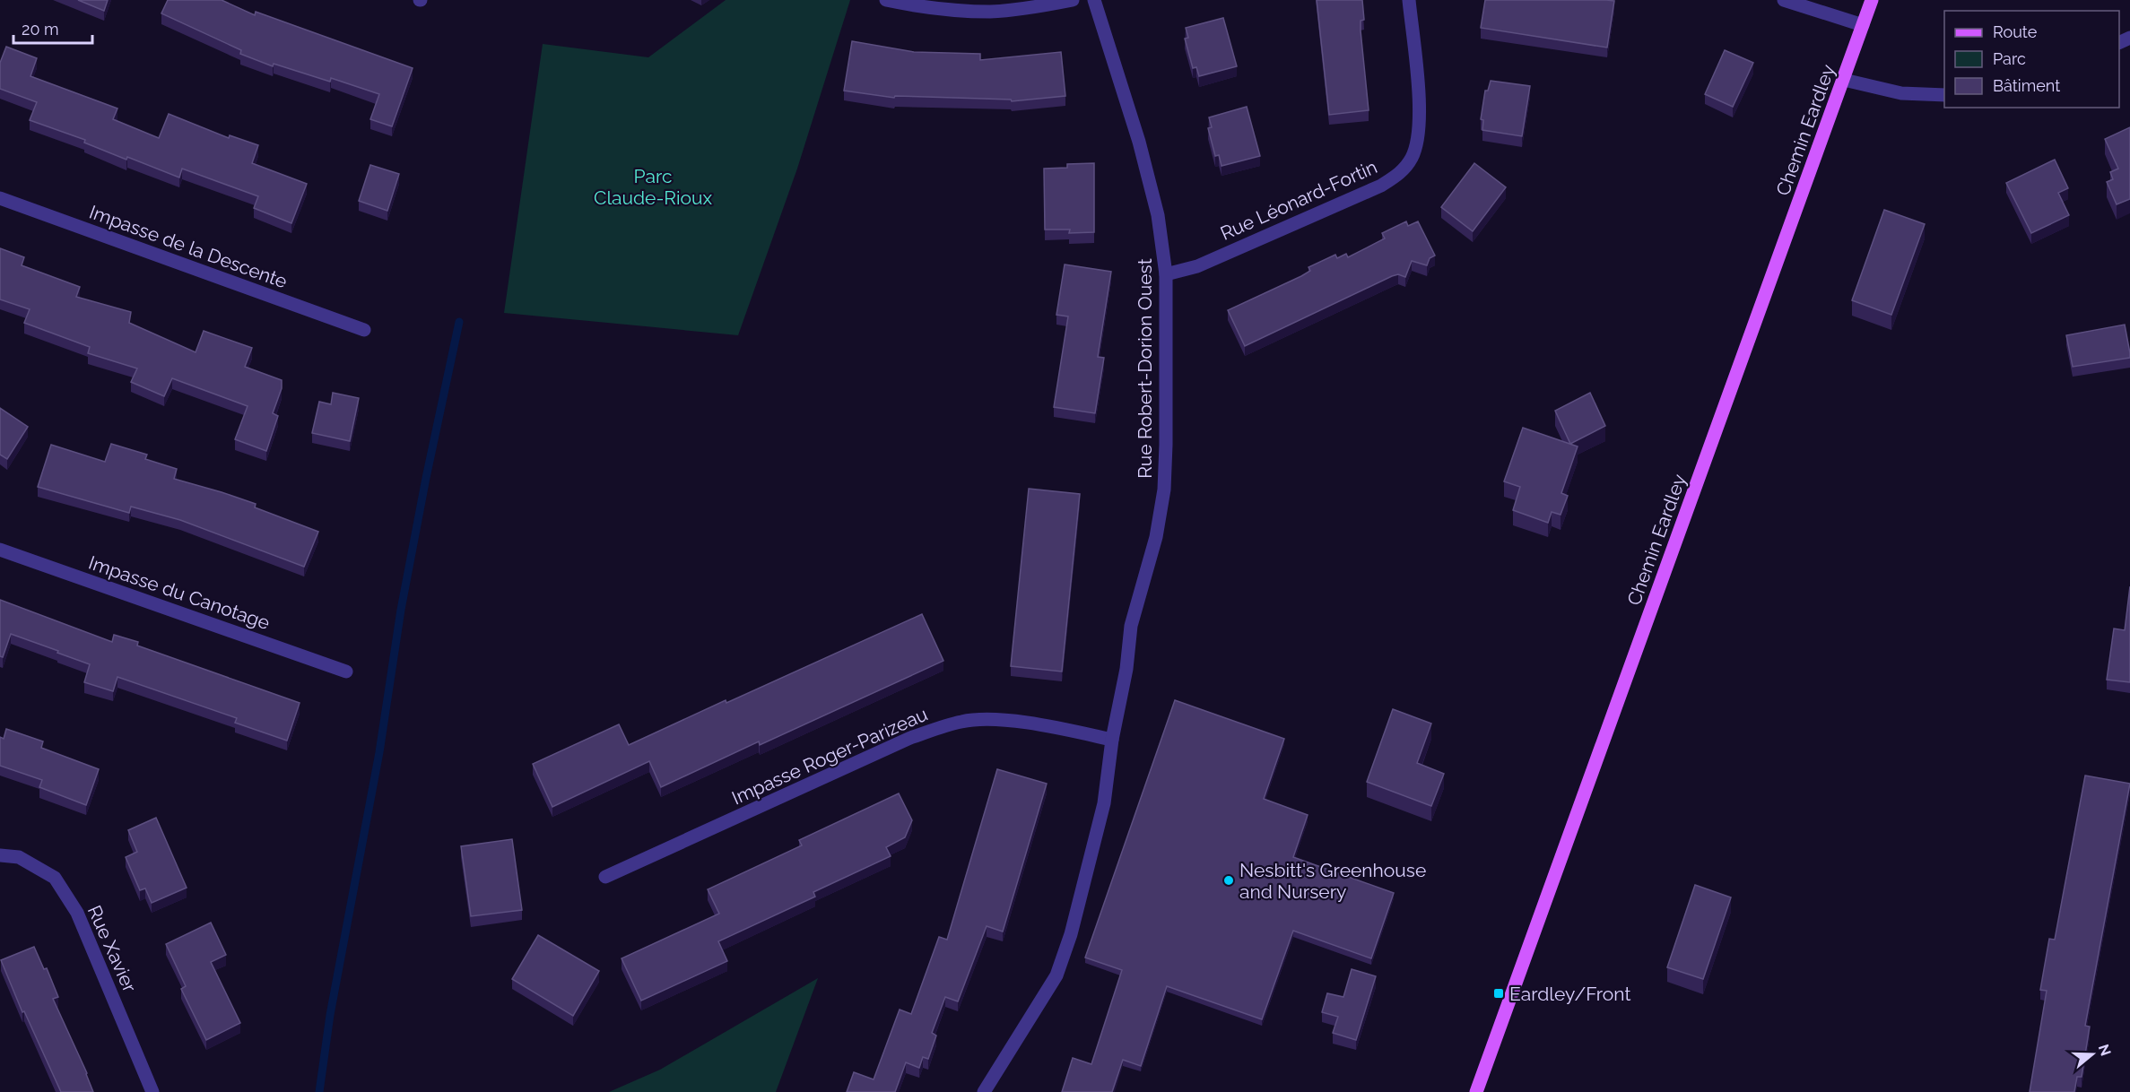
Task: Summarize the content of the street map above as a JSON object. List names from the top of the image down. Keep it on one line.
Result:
{"streets":{"main road":["Chemin Eardley"],"street":["Rue Léonard-Fortin","Impasse de la Descente","Rue Robert-Dorion Ouest","Impasse du Canotage","Impasse Roger-Parizeau","Rue Xavier"]},"crossings":[["Rue Léonard-Fortin","Rue Robert-Dorion Ouest"],["Rue Robert-Dorion Ouest","Impasse Roger-Parizeau"]],"parks":["Parc Claude-Rioux"],"places":{"other":["Nesbitt's Greenhouse and Nursery"],"transit":["Eardley/Front"]},"legend":["Route","Parc","Bâtiment"],"scale_bar":"20 m","north":"right"}
